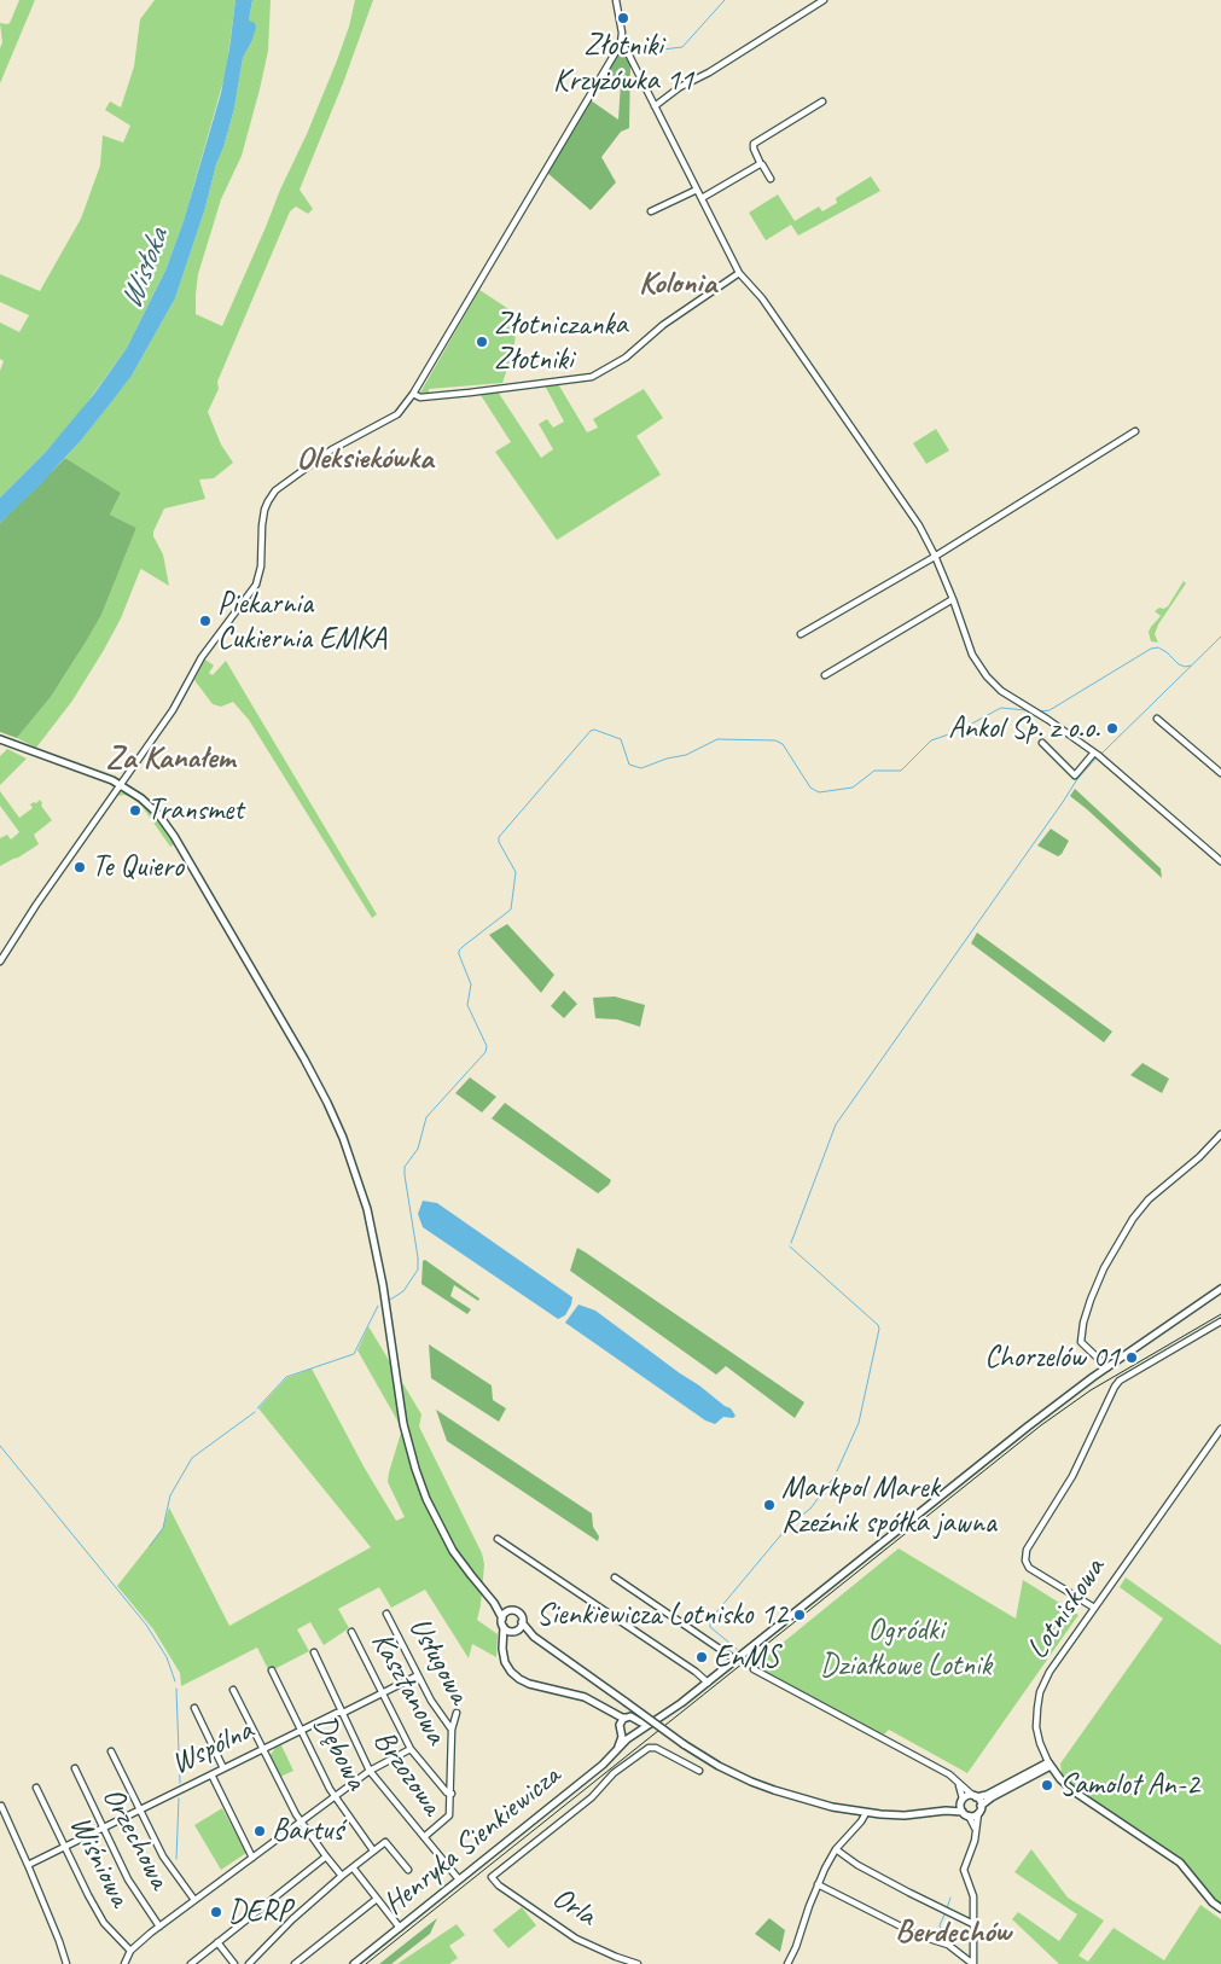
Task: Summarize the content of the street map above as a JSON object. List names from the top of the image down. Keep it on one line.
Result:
{"streets":{"main road":["Henryka Sienkiewicza"],"street":["Lotniskowa","Usługowa","Kasztanowa","Wspólna","Dębowa","Brzozowa","Orzechowa","Wiśniowa","Orla"]},"crossings":[["Usługowa","Wspólna"],["Kasztanowa","Wspólna"],["Wspólna","Dębowa"],["Wspólna","Brzozowa"],["Wspólna","Orzechowa"],["Wspólna","Wiśniowa"],["Brzozowa","Henryka Sienkiewicza"]],"districts":["Kolonia","Oleksiekówka","Za Kanałem","Berdechów"],"water":["Wisłoka"],"parks":["Ogródki Działkowe Lotnik"],"places":["Złotniki Krzyżówka 11","Złotniczanka Złotniki","Piekarnia Cukiernia EMKA","Ankol Sp. z o.o.","Transmet","Te Quiero","Chorzelów 01","Markpol Marek Rzeźnik spółka jawna","Sienkiewicza Lotnisko 12","EnMS","Samolot An-2","Bartuś","DERP"]}
